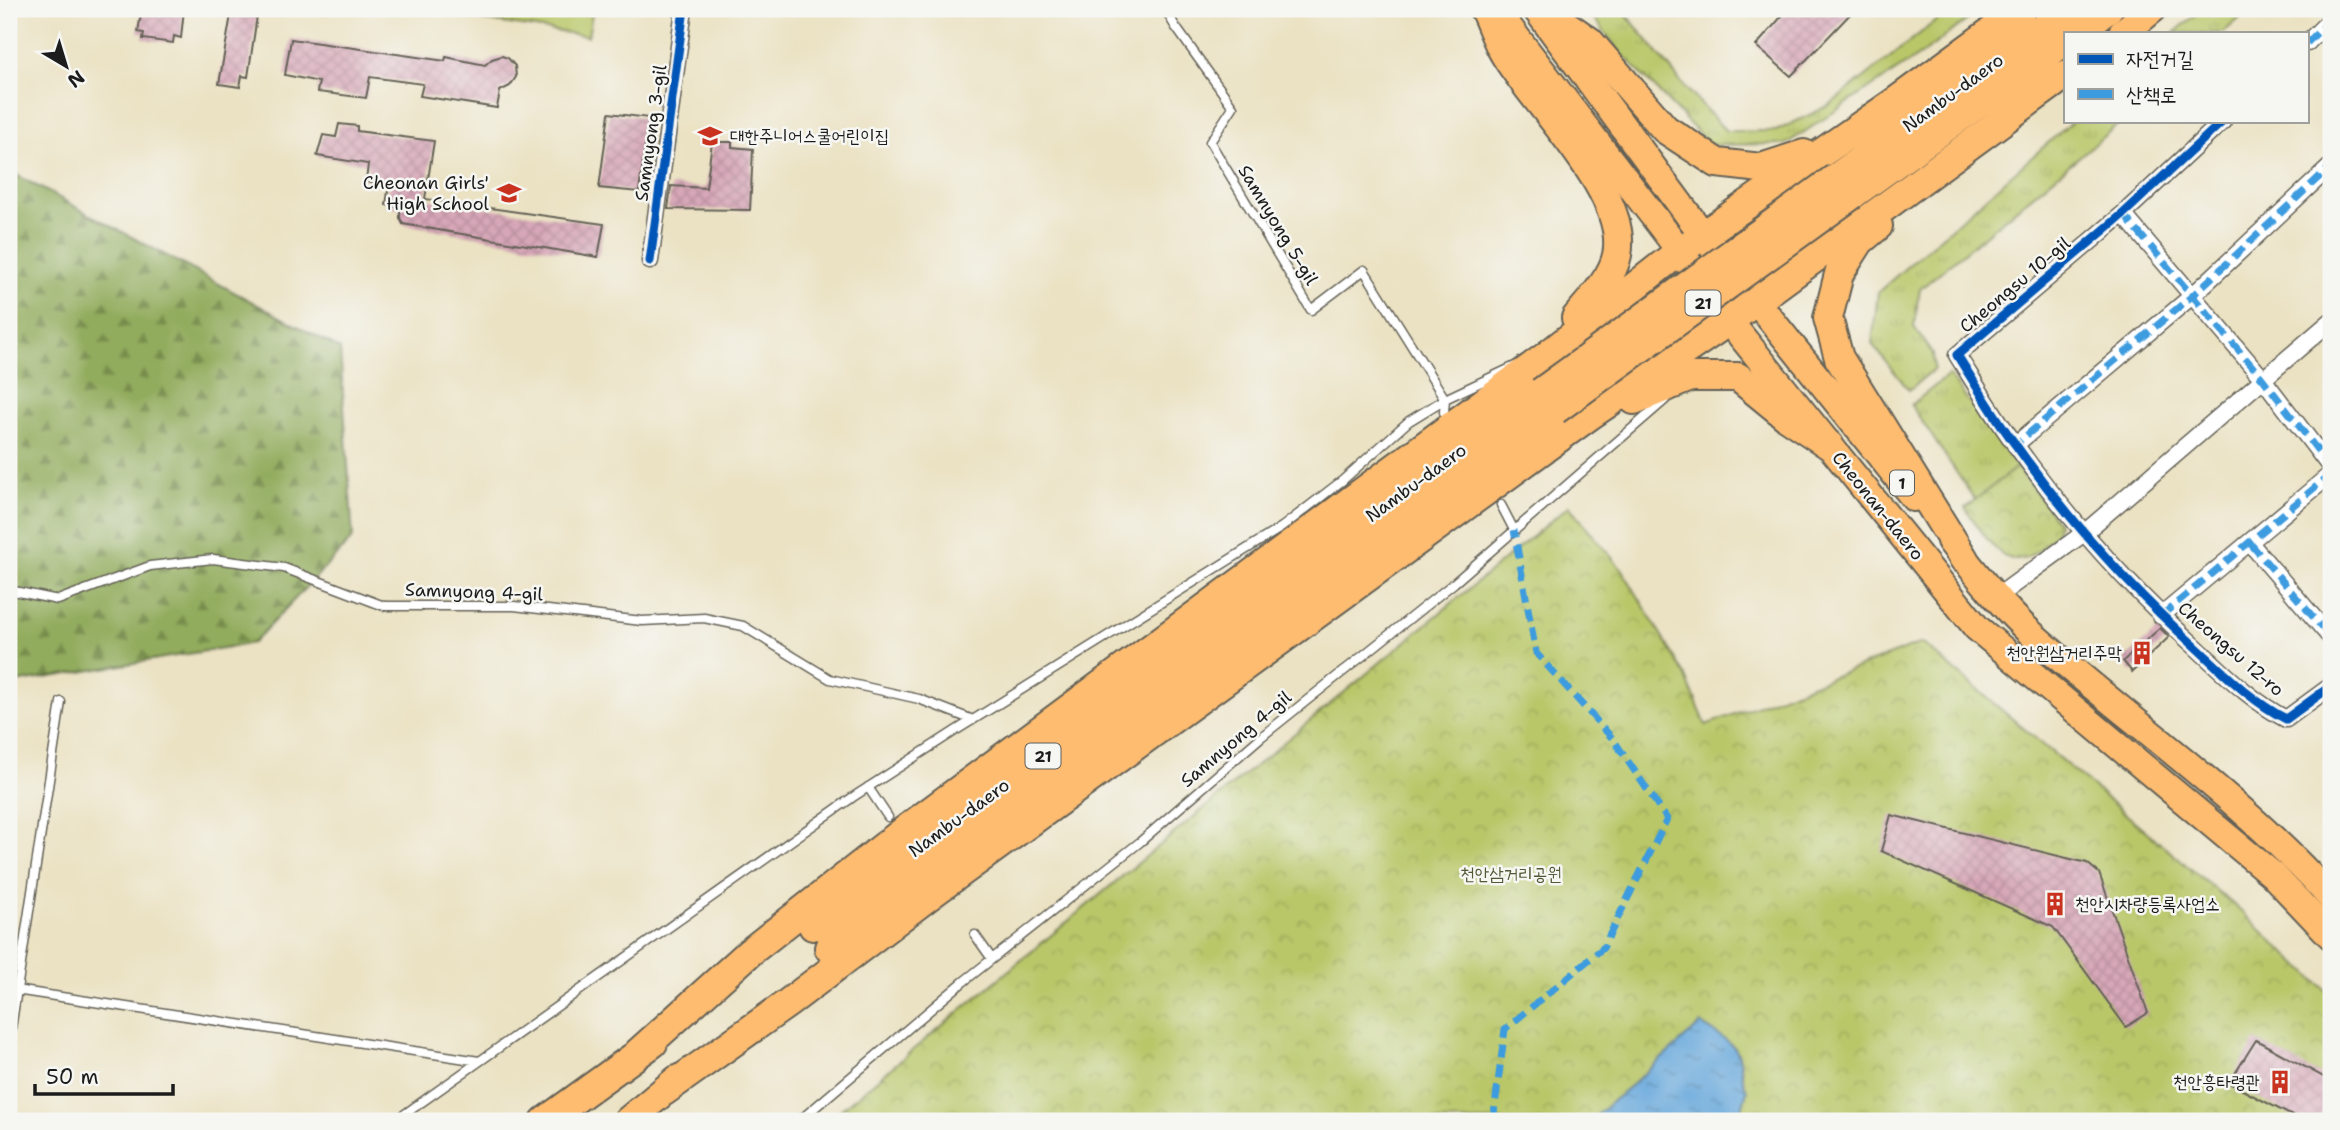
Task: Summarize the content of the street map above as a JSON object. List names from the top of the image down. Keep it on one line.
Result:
{"streets":{"highway":["Nambu-daero","21"],"main road":["1","Cheonan-daero"],"street":["Samnyong 3-gil","Cheongsu 10-gil","Cheongsu 12-ro"],"lane":["Samnyong 5-gil","Samnyong 4-gil"]},"crossings":[["Nambu-daero","21"],["Cheongsu 10-gil","Cheongsu 12-ro"]],"parks":["천안삼거리공원"],"places":{"school or university":["대한주니어스쿨어린이집","Cheonan Girls' High School"],"building":["천안원삼거리주막","천안시차량등록사업소","천안흥타령관"]},"legend":["자전거길","산책로"],"scale_bar":"50 m","north":"bottom right"}
